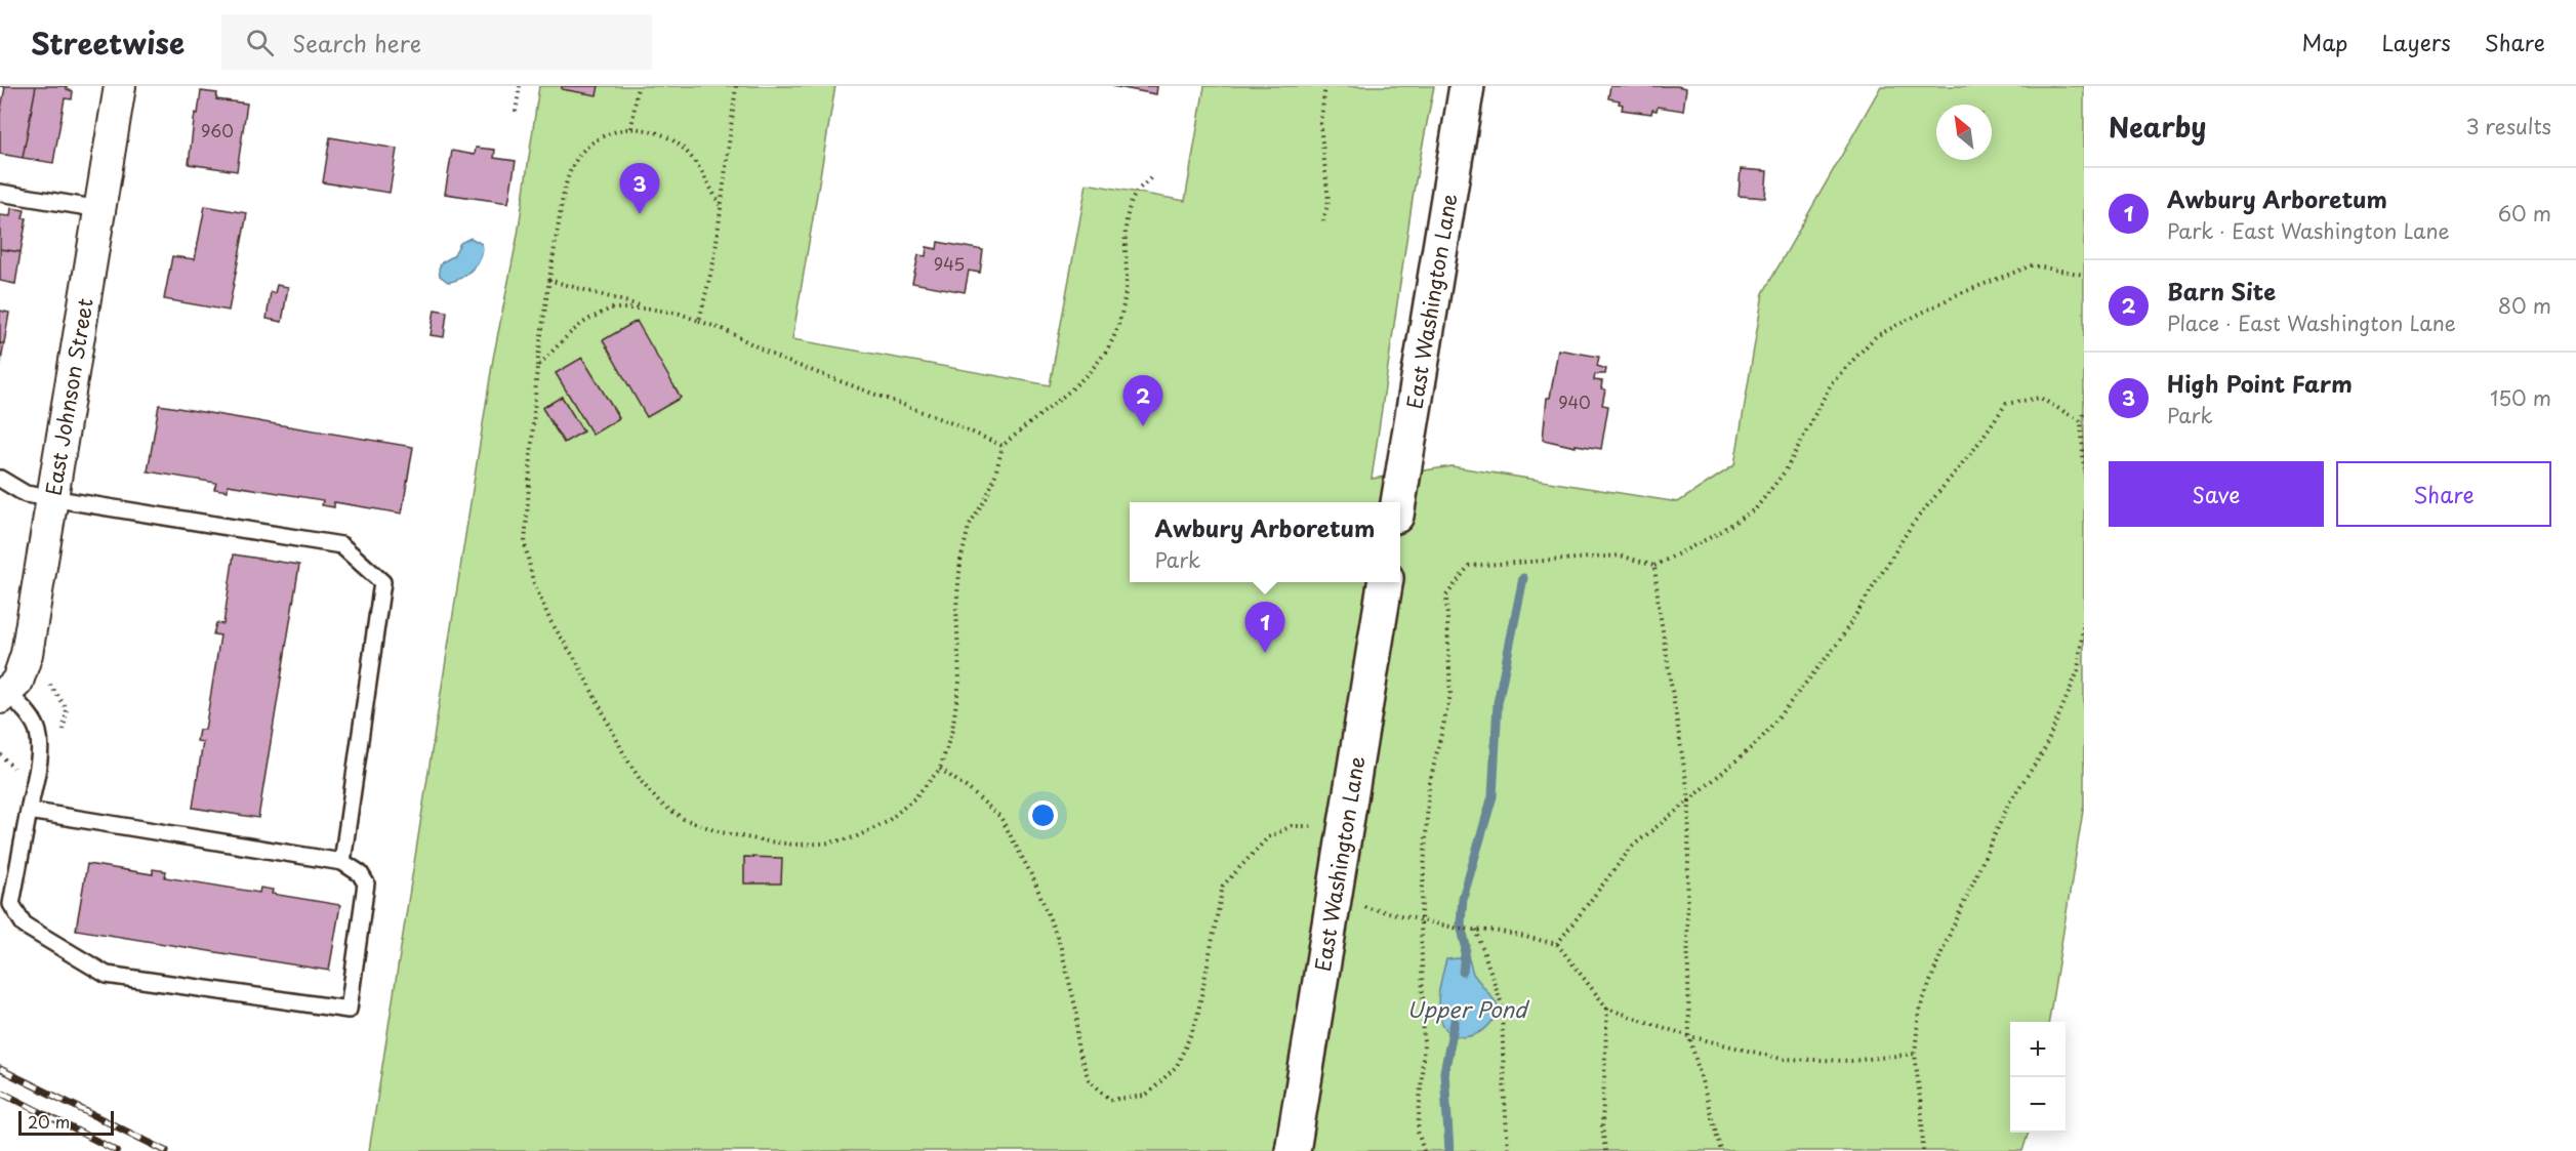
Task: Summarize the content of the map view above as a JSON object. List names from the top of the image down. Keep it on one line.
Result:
{"streets":{"main road":["East Washington Lane"],"street":["East Johnson Street"]},"water":["Upper Pond"],"house_numbers":["960","945","940"],"scale_bar":"20 m","north":"top left","page":{"header":"Streetwise","search":"Search here","nav":["Map","Layers","Share"],"heading":["Nearby","3 results"],"pins":["3","2","1"],"list":[{"mark":"1","name":"Awbury Arboretum","note":"Park · East Washington Lane","value":"60 m"},{"mark":"2","name":"Barn Site","note":"Place · East Washington Lane","value":"80 m"},{"mark":"3","name":"High Point Farm","note":"Park","value":"150 m"}],"buttons":["Save","Share"],"popup":["Awbury Arboretum","Park"],"map_buttons":["+","−"],"scale":"20 m"}}
